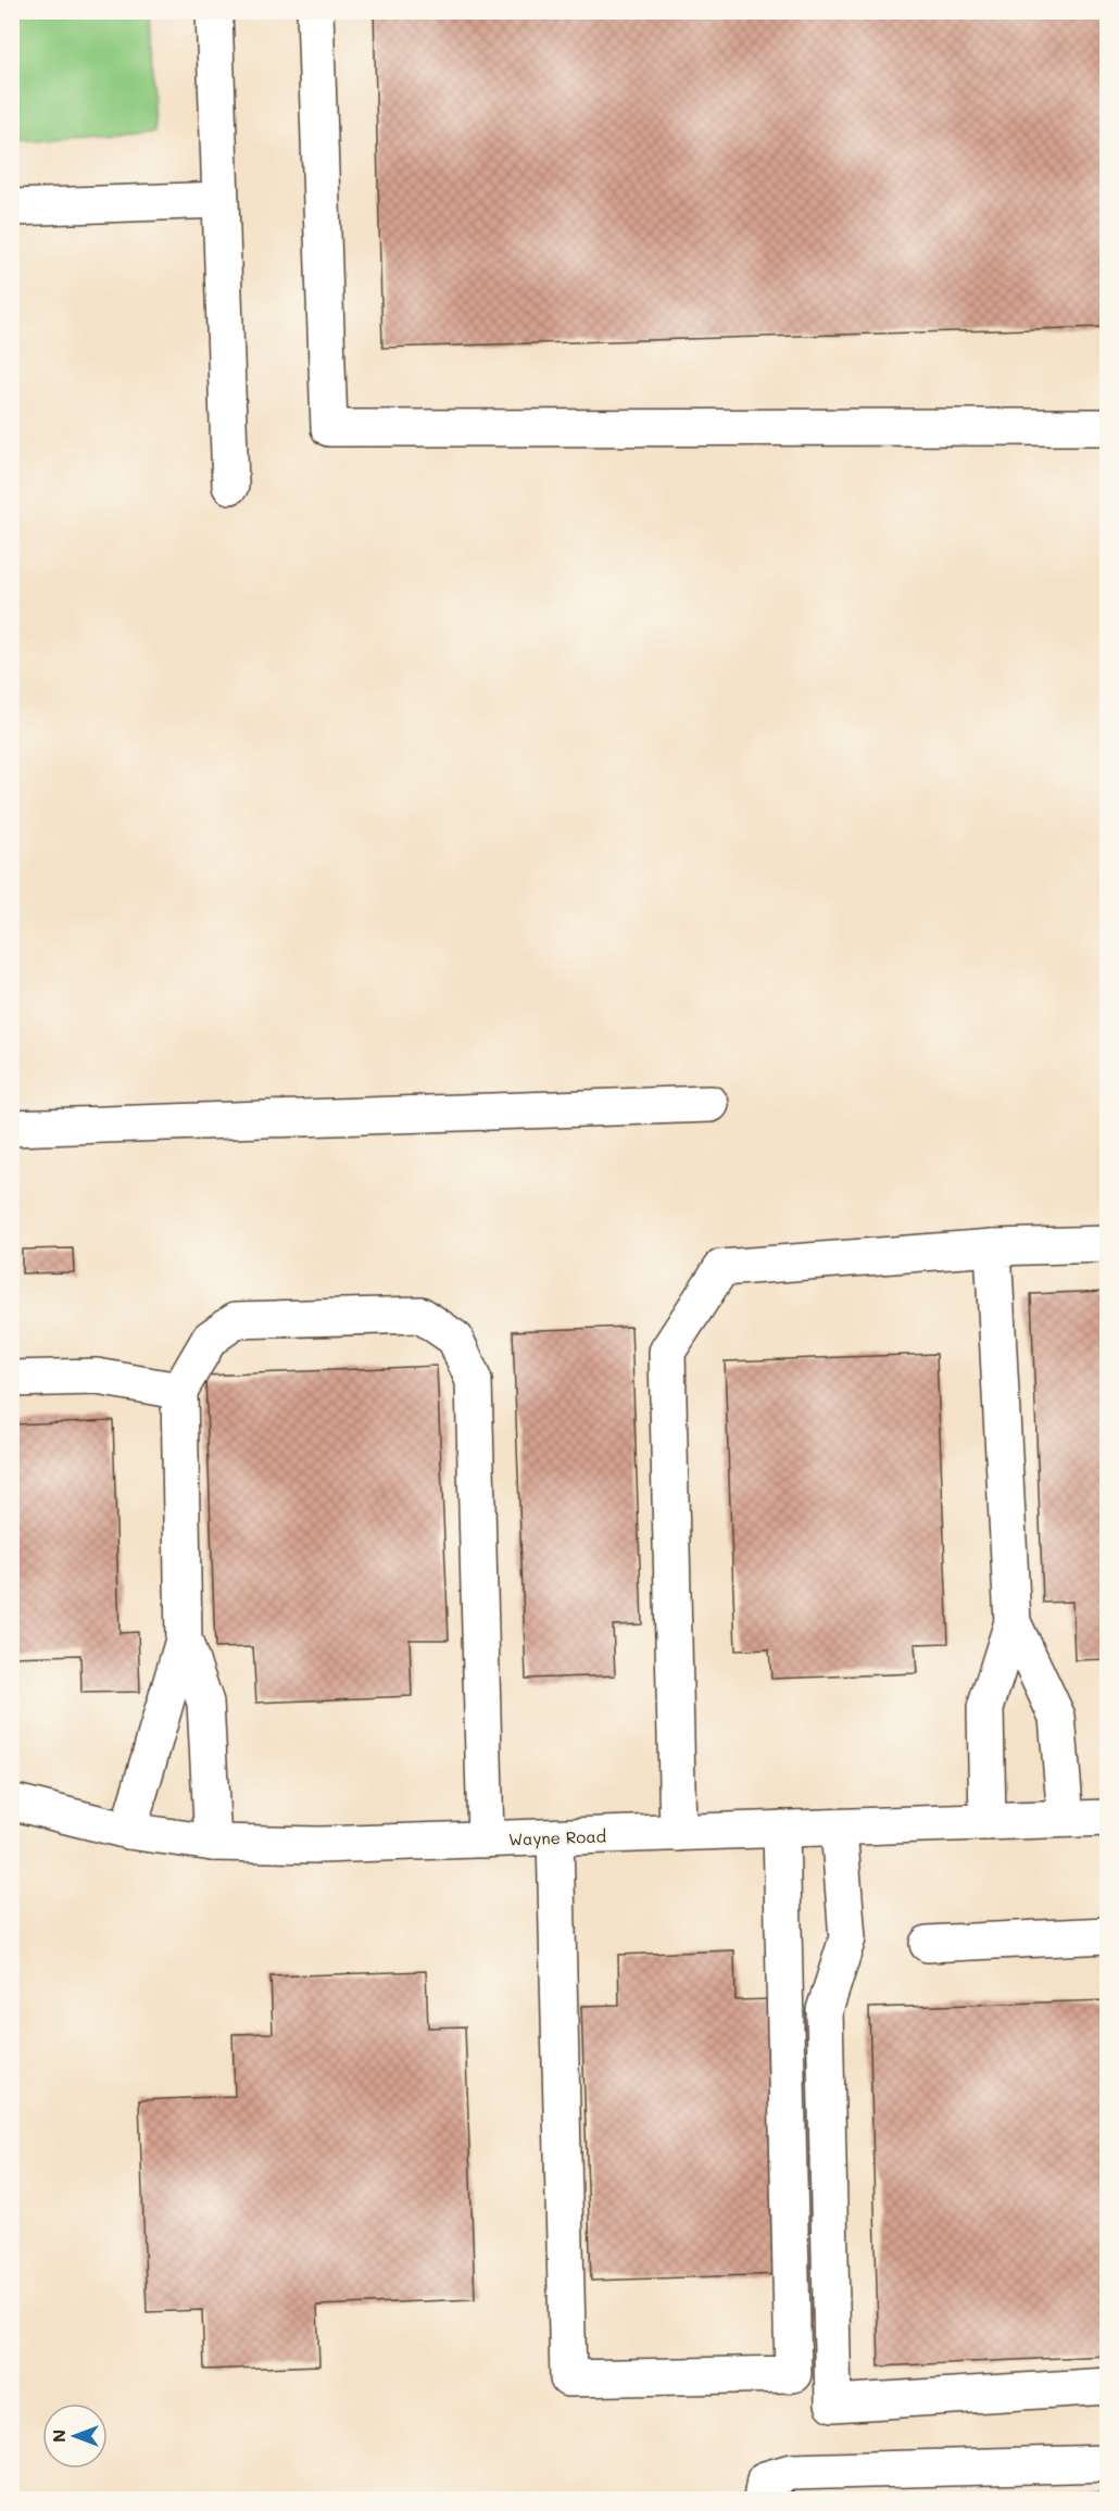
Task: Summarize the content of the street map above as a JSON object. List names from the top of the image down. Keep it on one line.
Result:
{"streets":{"street":["Wayne Road"]},"north":"left"}
